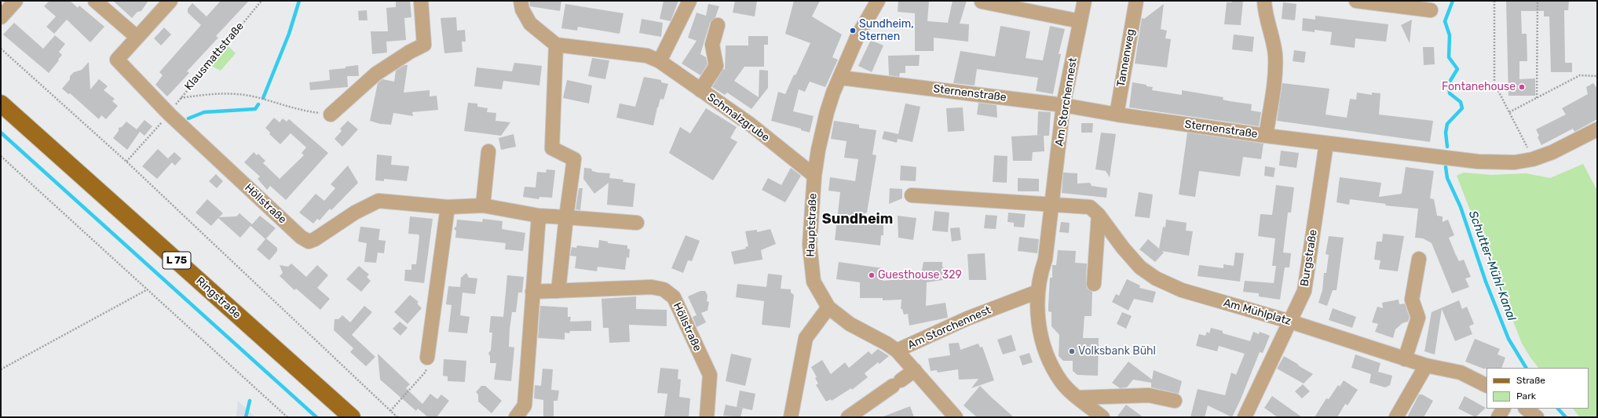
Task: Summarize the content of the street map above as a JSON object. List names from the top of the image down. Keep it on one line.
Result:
{"streets":{"main road":["L 75","Ringstraße"],"street":["Tannenweg","Sternenstraße","Am Storchennest","Schmalzgrube","Höllstraße","Hauptstraße","Burgstraße","Am Mühlplatz"],"path":["Klausmattstraße"]},"crossings":[["Klausmattstraße","Höllstraße"],["Tannenweg","Sternenstraße"],["Sternenstraße","Am Storchennest"],["Sternenstraße","Hauptstraße"],["Sternenstraße","Burgstraße"],["Am Storchennest","Hauptstraße"],["Am Storchennest","Am Mühlplatz"],["Schmalzgrube","Hauptstraße"],["Burgstraße","Am Mühlplatz"]],"districts":["Sundheim"],"water":["Schutter-Mühl-Kanal"],"places":["Sundheim, Sternen","Fontanehouse","Guesthouse 329","Volksbank Bühl"],"legend":["Straße","Park"]}
